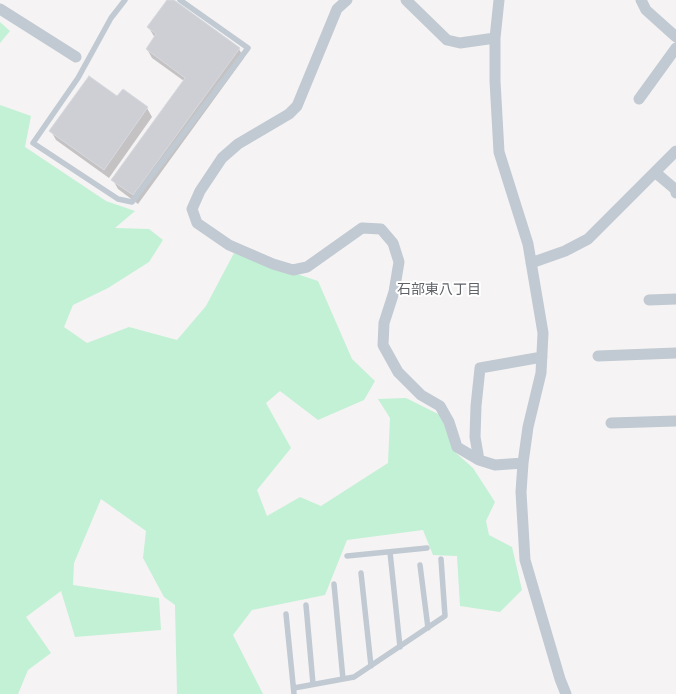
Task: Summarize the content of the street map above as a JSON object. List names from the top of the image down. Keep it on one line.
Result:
{"districts":["石部東八丁目"]}
